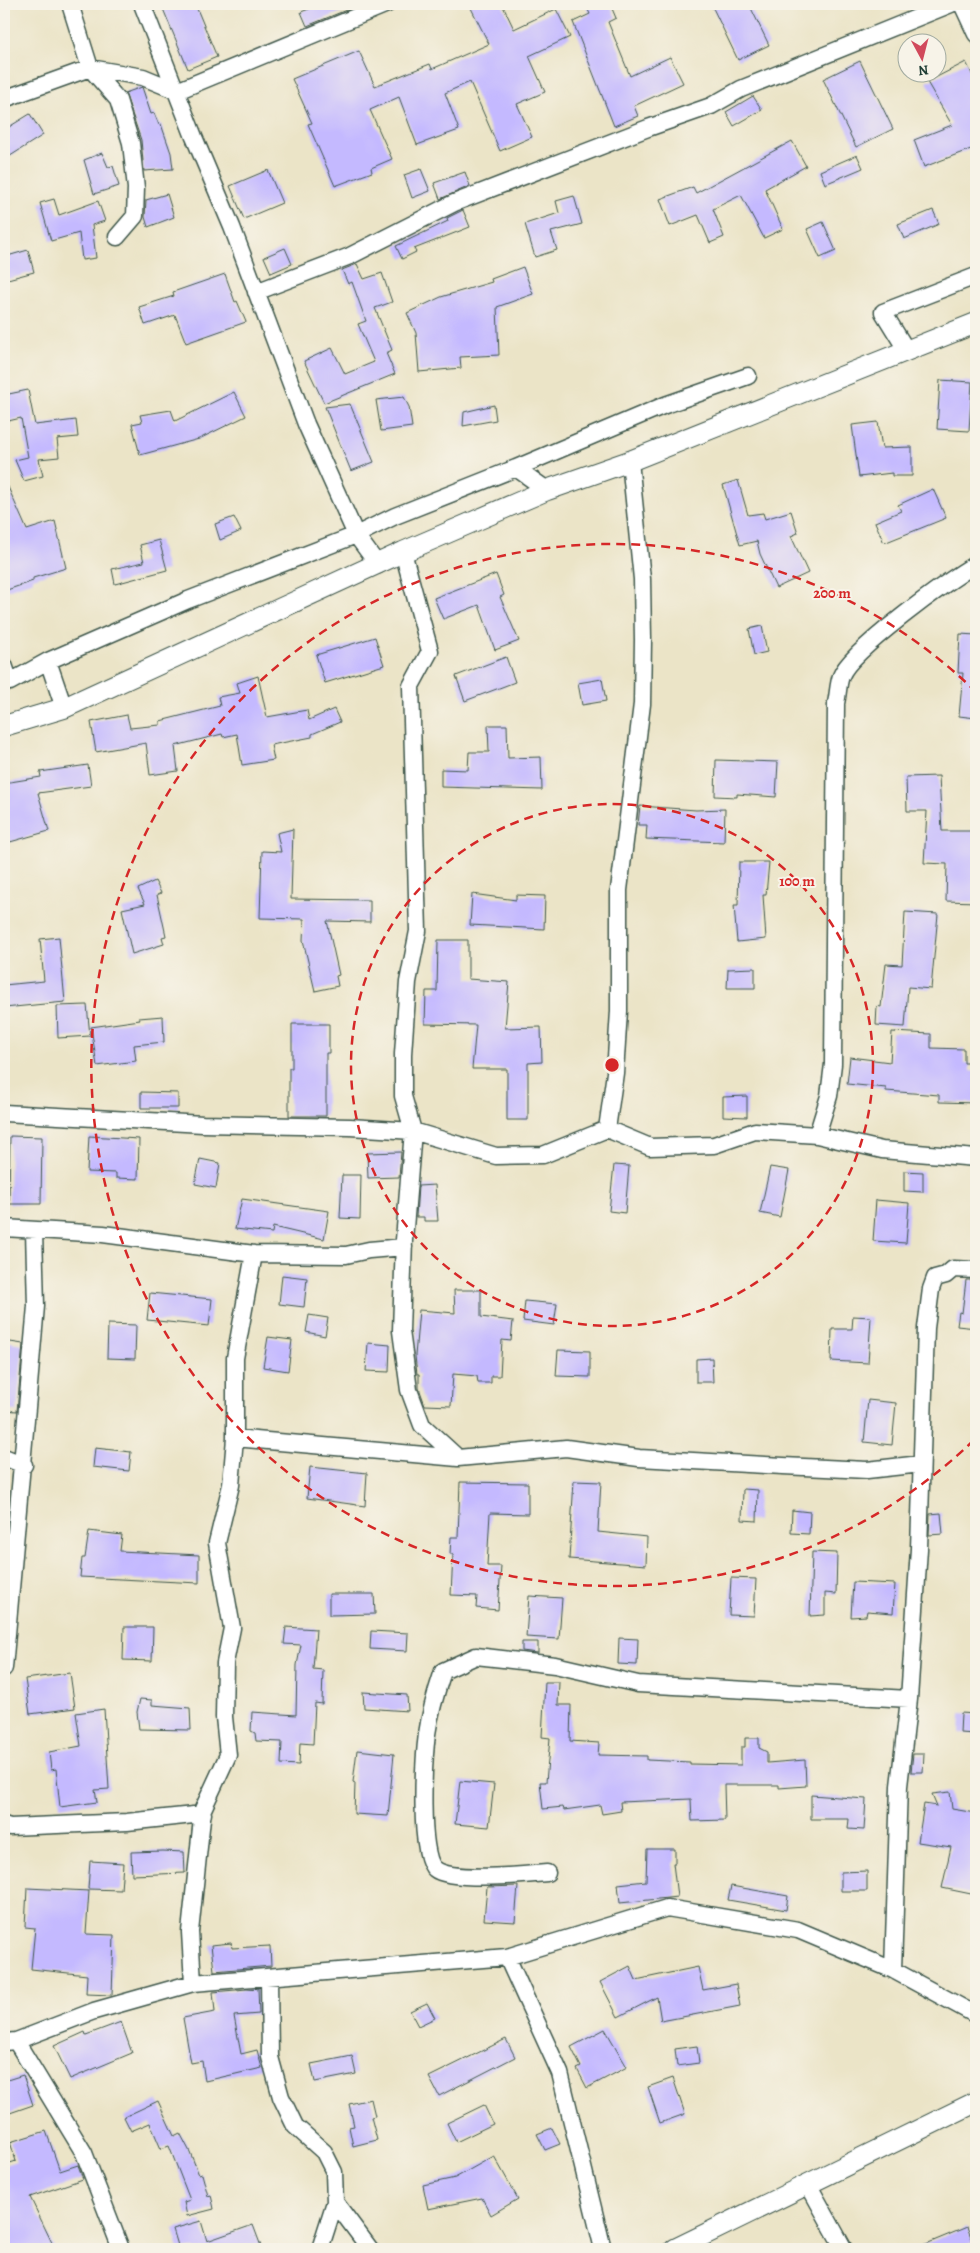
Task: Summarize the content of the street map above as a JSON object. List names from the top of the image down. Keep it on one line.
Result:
{"north":"bottom","rings":["200 m","100 m"]}
